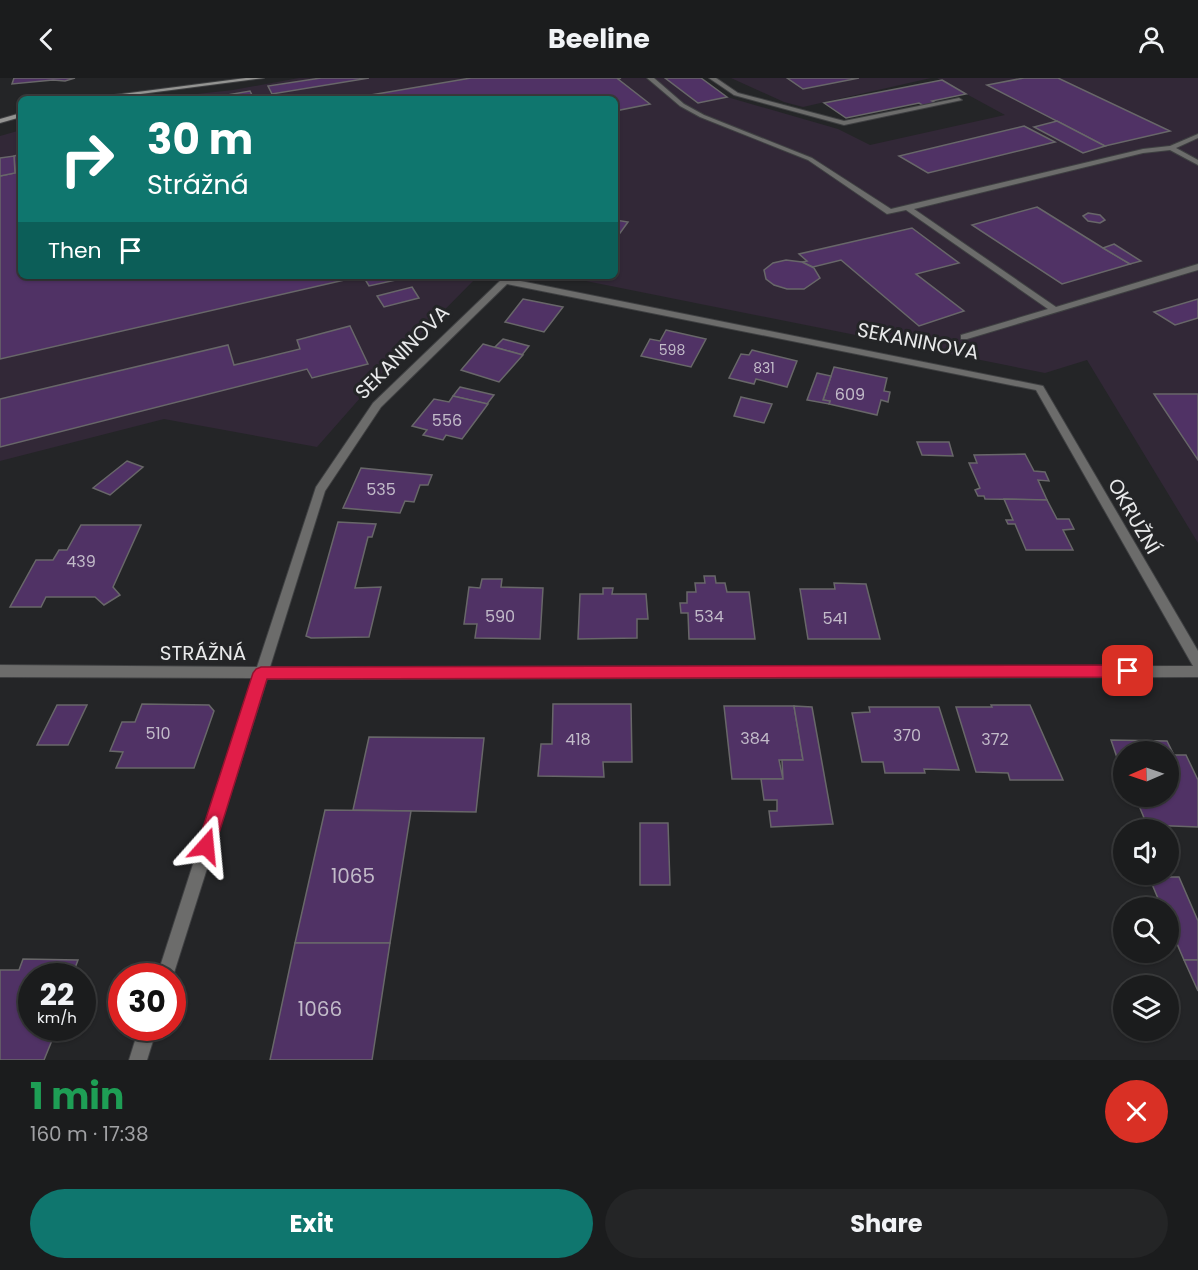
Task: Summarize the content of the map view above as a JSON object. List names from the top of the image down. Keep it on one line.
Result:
{"streets":{"street":["SEKANINOVA","OKRUŽNÍ","STRÁŽNÁ"]},"crossings":[["SEKANINOVA","OKRUŽNÍ"],["SEKANINOVA","STRÁŽNÁ"]],"house_numbers":["598","831","609","556","535","439","590","534","541","510","370","384","418","372","1065","1066"],"north":"left","page":{"header":"Beeline","turn":["30 m","Strážná"],"then":"Then","speed":"22 km/h","limit":"30","heading":["1 min","160 m · 17:38"],"buttons":["Exit","Share"]}}
